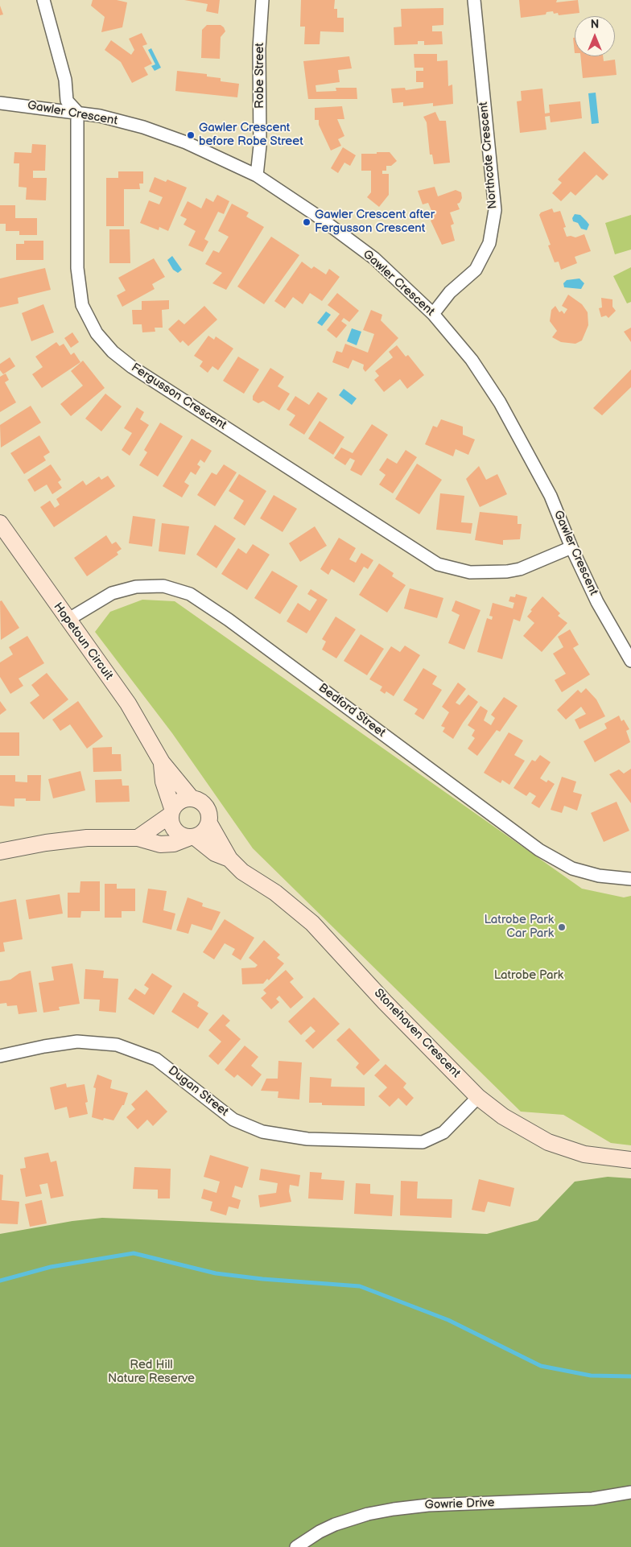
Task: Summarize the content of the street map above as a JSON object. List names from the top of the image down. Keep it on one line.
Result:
{"streets":{"main road":["Hopetoun Circuit","Stonehaven Crescent"],"street":["Robe Street","Gawler Crescent","Northcote Crescent","Fergusson Crescent","Bedford Street","Dugan Street","Gowrie Drive"]},"crossings":[["Robe Street","Gawler Crescent"],["Gawler Crescent","Northcote Crescent"],["Gawler Crescent","Fergusson Crescent"],["Hopetoun Circuit","Bedford Street"],["Hopetoun Circuit","Stonehaven Crescent"],["Stonehaven Crescent","Dugan Street"]],"parks":["Latrobe Park","Red Hill Nature Reserve"],"places":["Gawler Crescent before Robe Street","Gawler Crescent after Fergusson Crescent","Latrobe Park Car Park"],"north":"top"}
